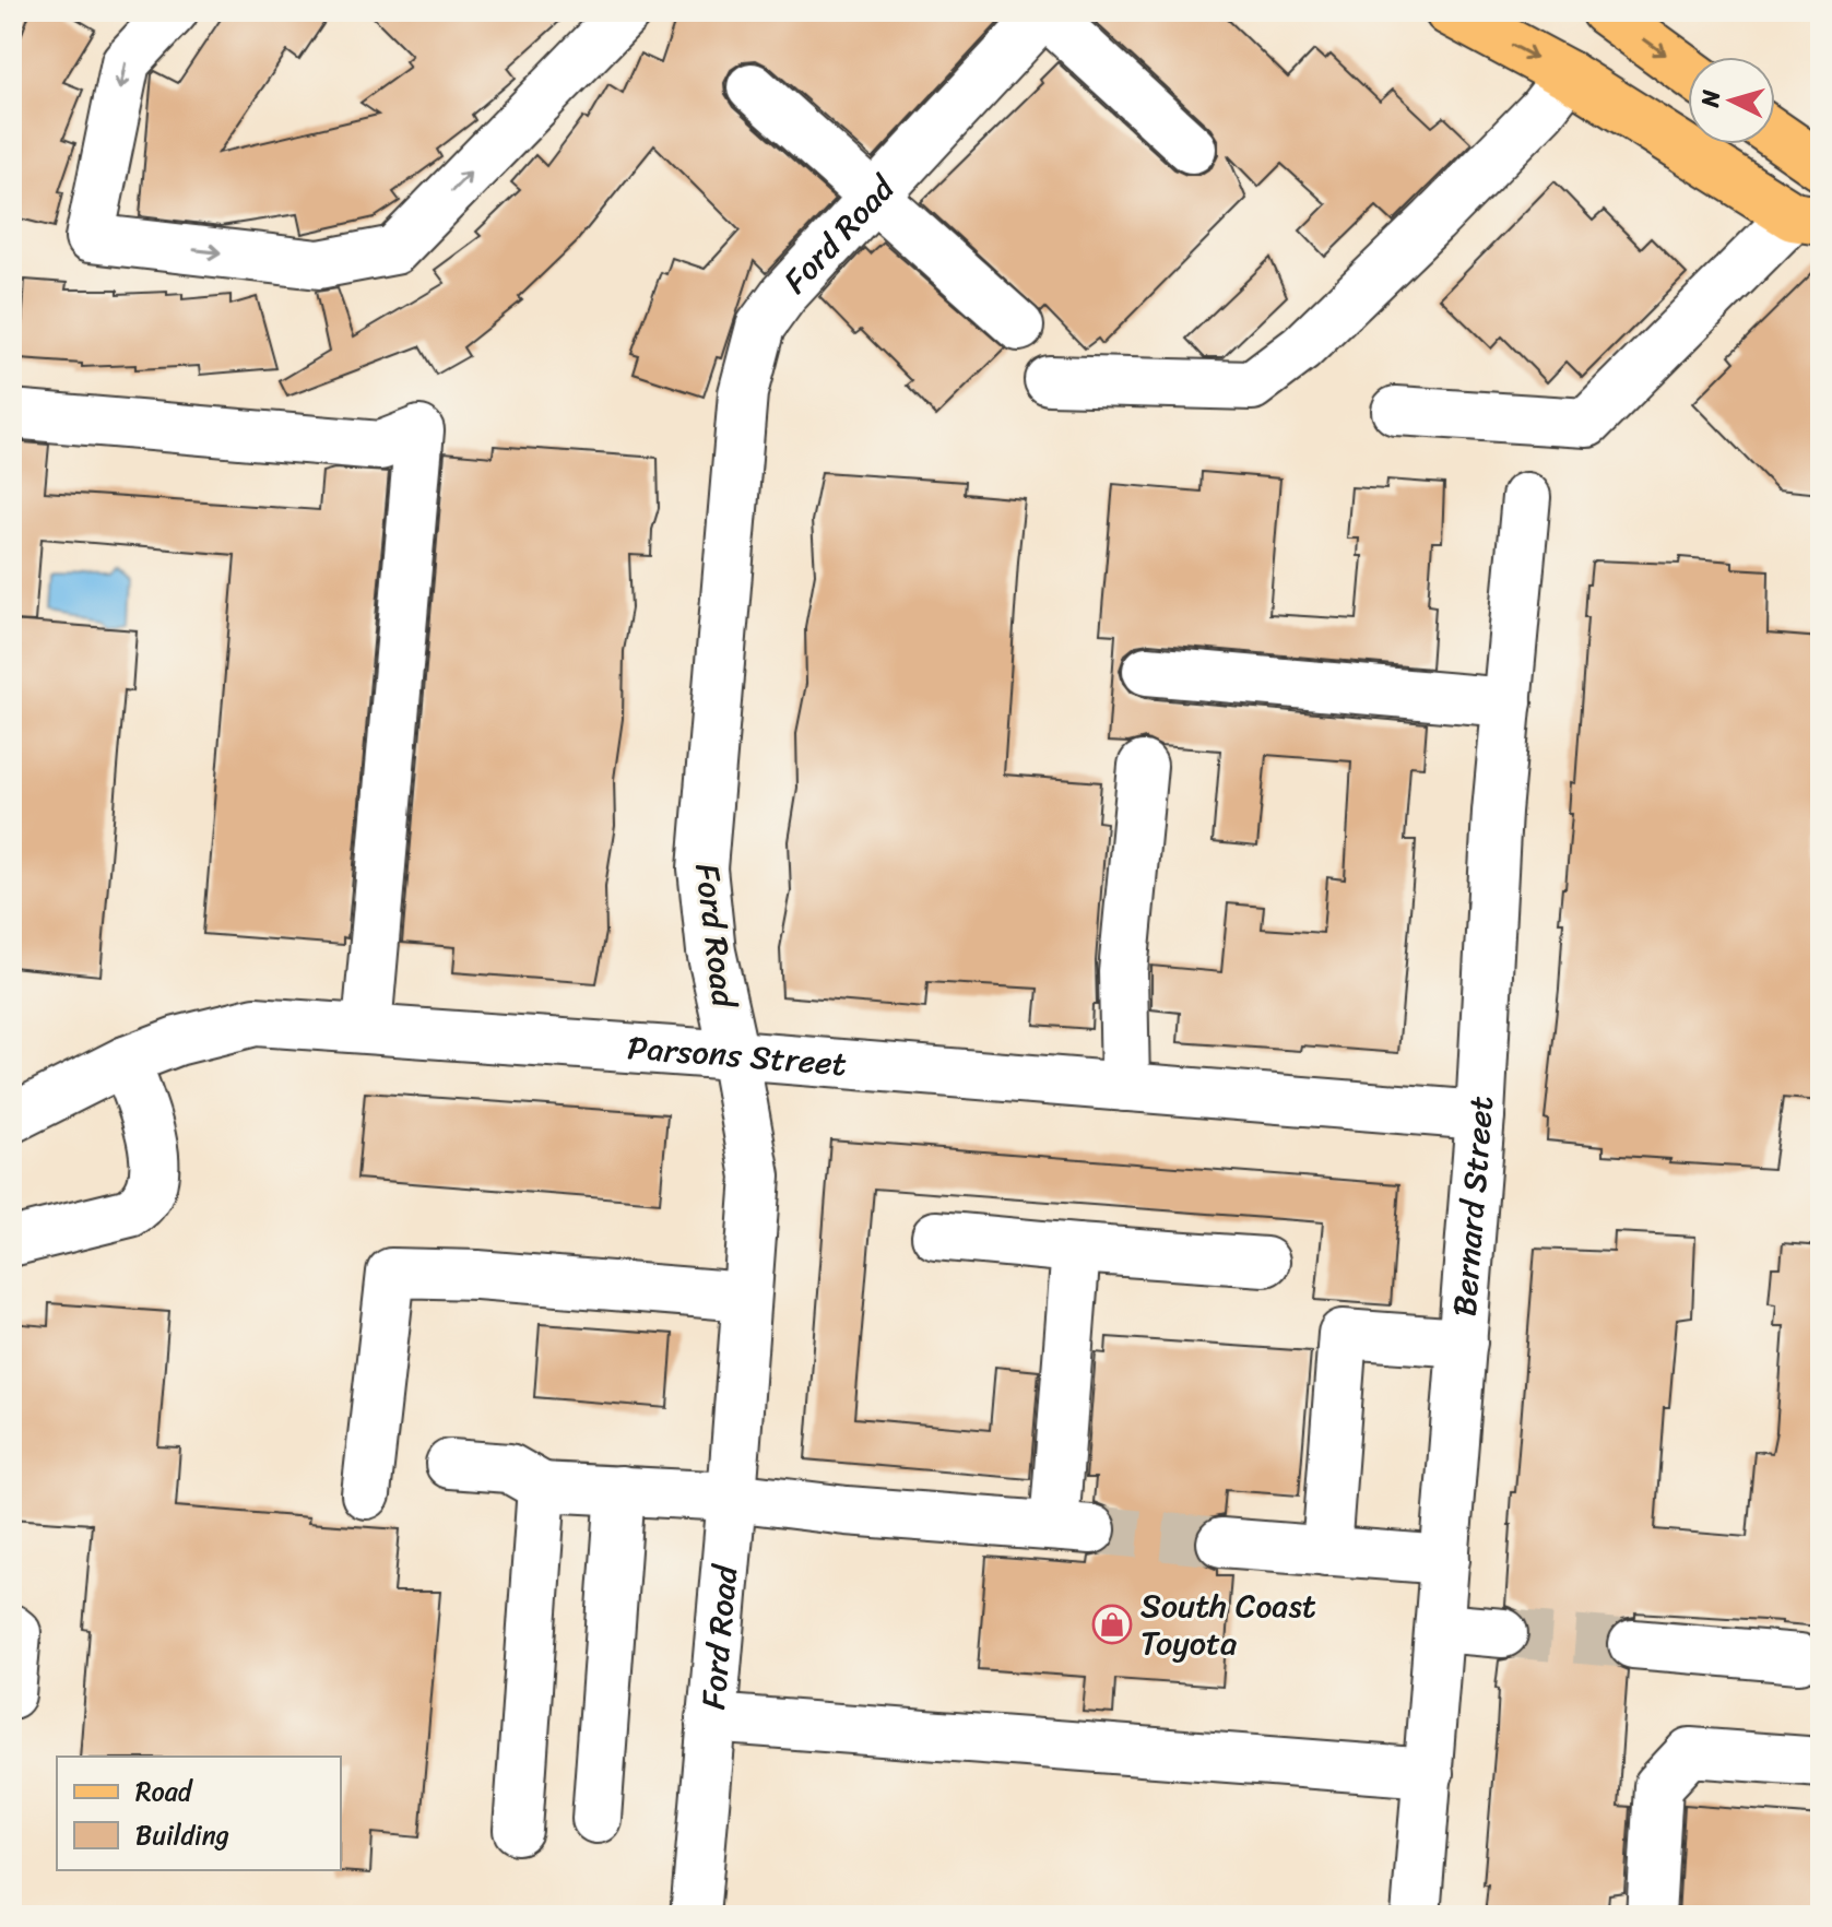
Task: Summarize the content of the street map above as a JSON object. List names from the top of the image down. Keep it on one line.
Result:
{"streets":{"street":["Ford Road","Parsons Street","Bernard Street"]},"crossings":[["Ford Road","Parsons Street"],["Parsons Street","Bernard Street"]],"places":{"shop":["South Coast Toyota"]},"legend":["Road","Building"],"north":"left"}
